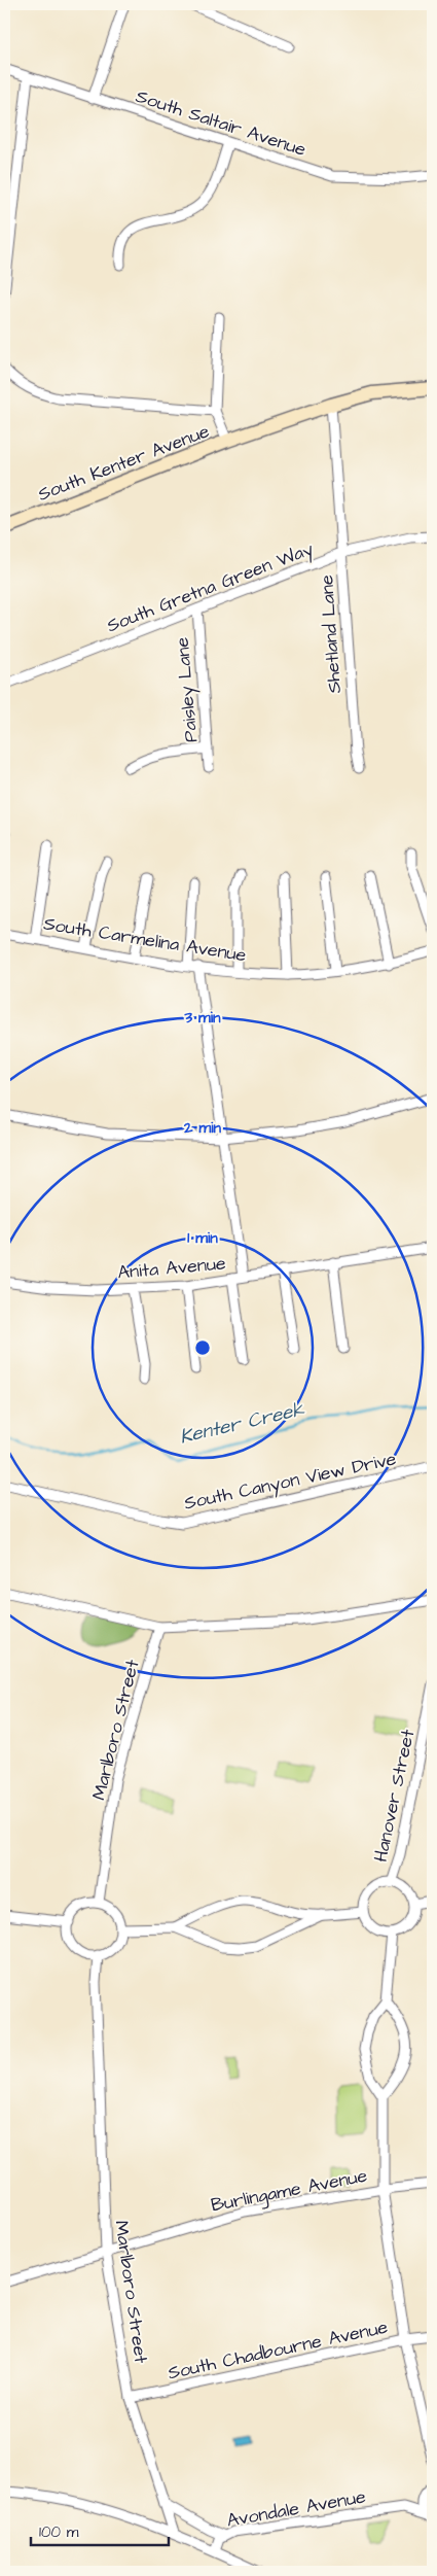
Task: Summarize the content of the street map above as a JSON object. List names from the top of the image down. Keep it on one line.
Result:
{"streets":{"street":["South Saltair Avenue","South Kenter Avenue","South Gretna Green Way","Shetland Lane","Paisley Lane","South Carmelina Avenue","Anita Avenue","South Canyon View Drive","Marlboro Street","Hanover Street","Burlingame Avenue","South Chadbourne Avenue","Avondale Avenue"]},"crossings":[["South Kenter Avenue","Shetland Lane"],["South Gretna Green Way","Shetland Lane"],["South Gretna Green Way","Paisley Lane"],["Marlboro Street","Burlingame Avenue"],["Marlboro Street","South Chadbourne Avenue"]],"water":["Kenter Creek"],"scale_bar":"100 m","rings":["3 min","2 min","1 min"]}
